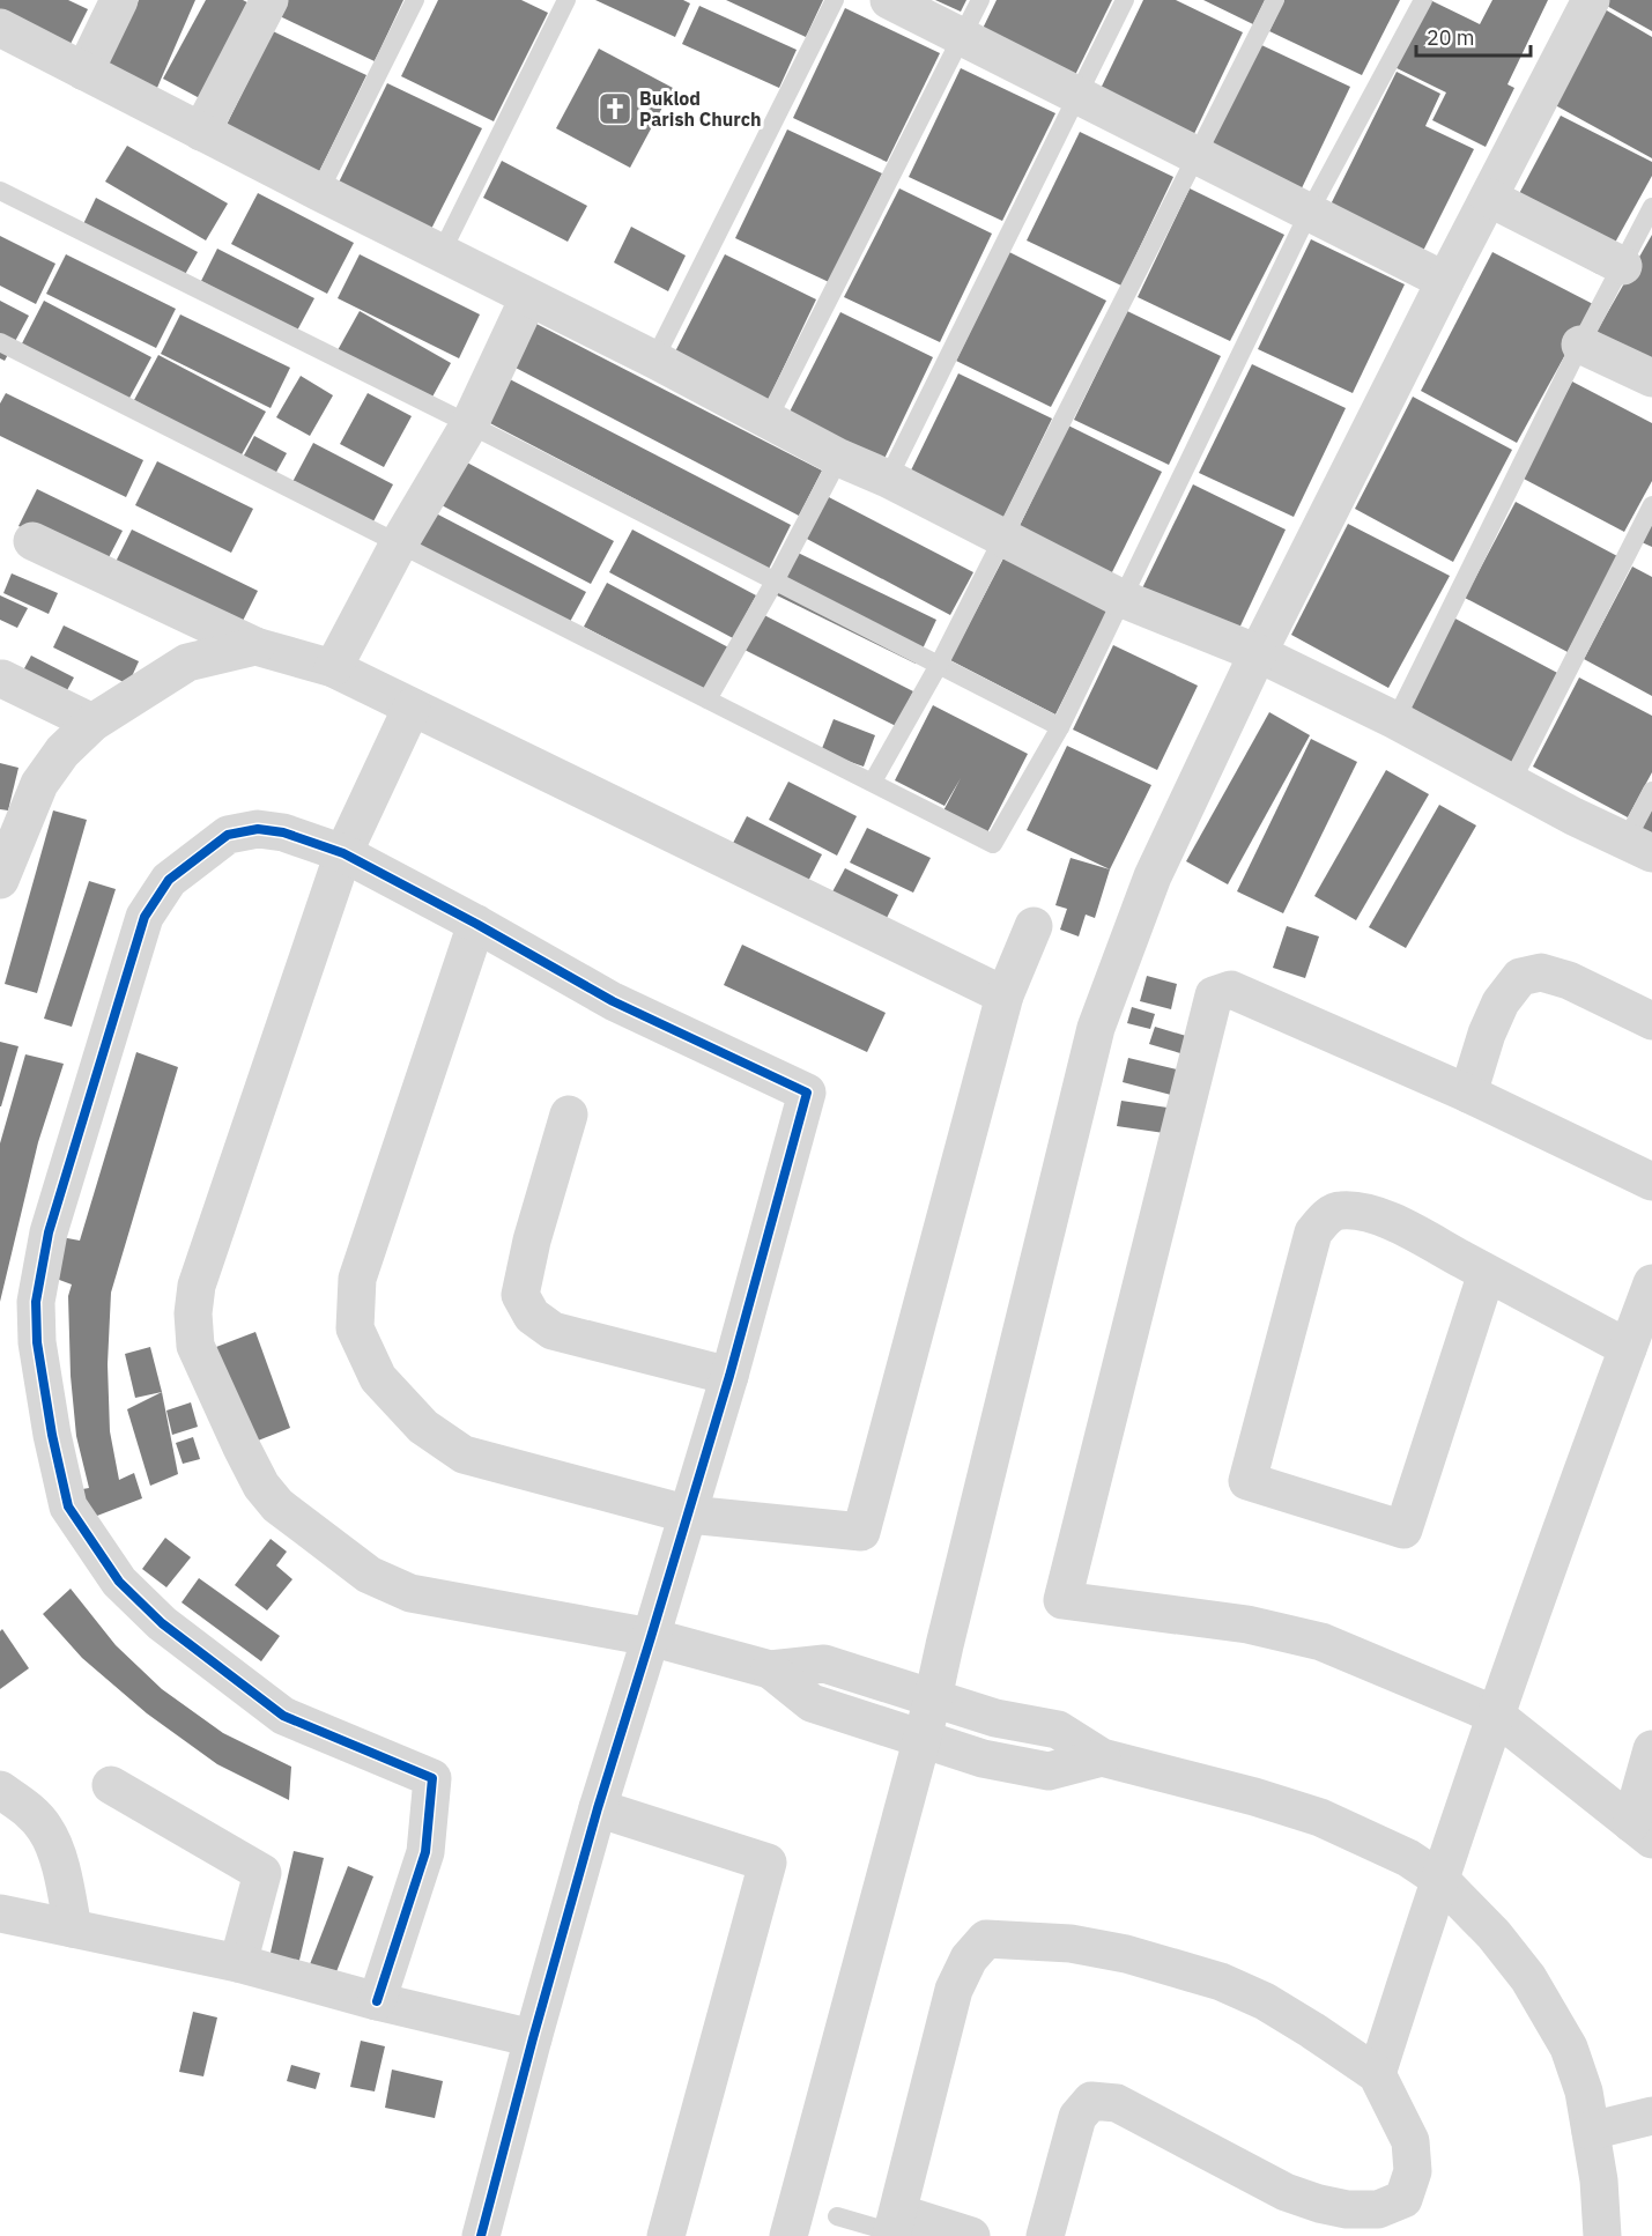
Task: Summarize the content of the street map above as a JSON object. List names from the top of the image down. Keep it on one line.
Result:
{"places":{"church":["Buklod Parish Church"]},"scale_bar":"20 m"}
